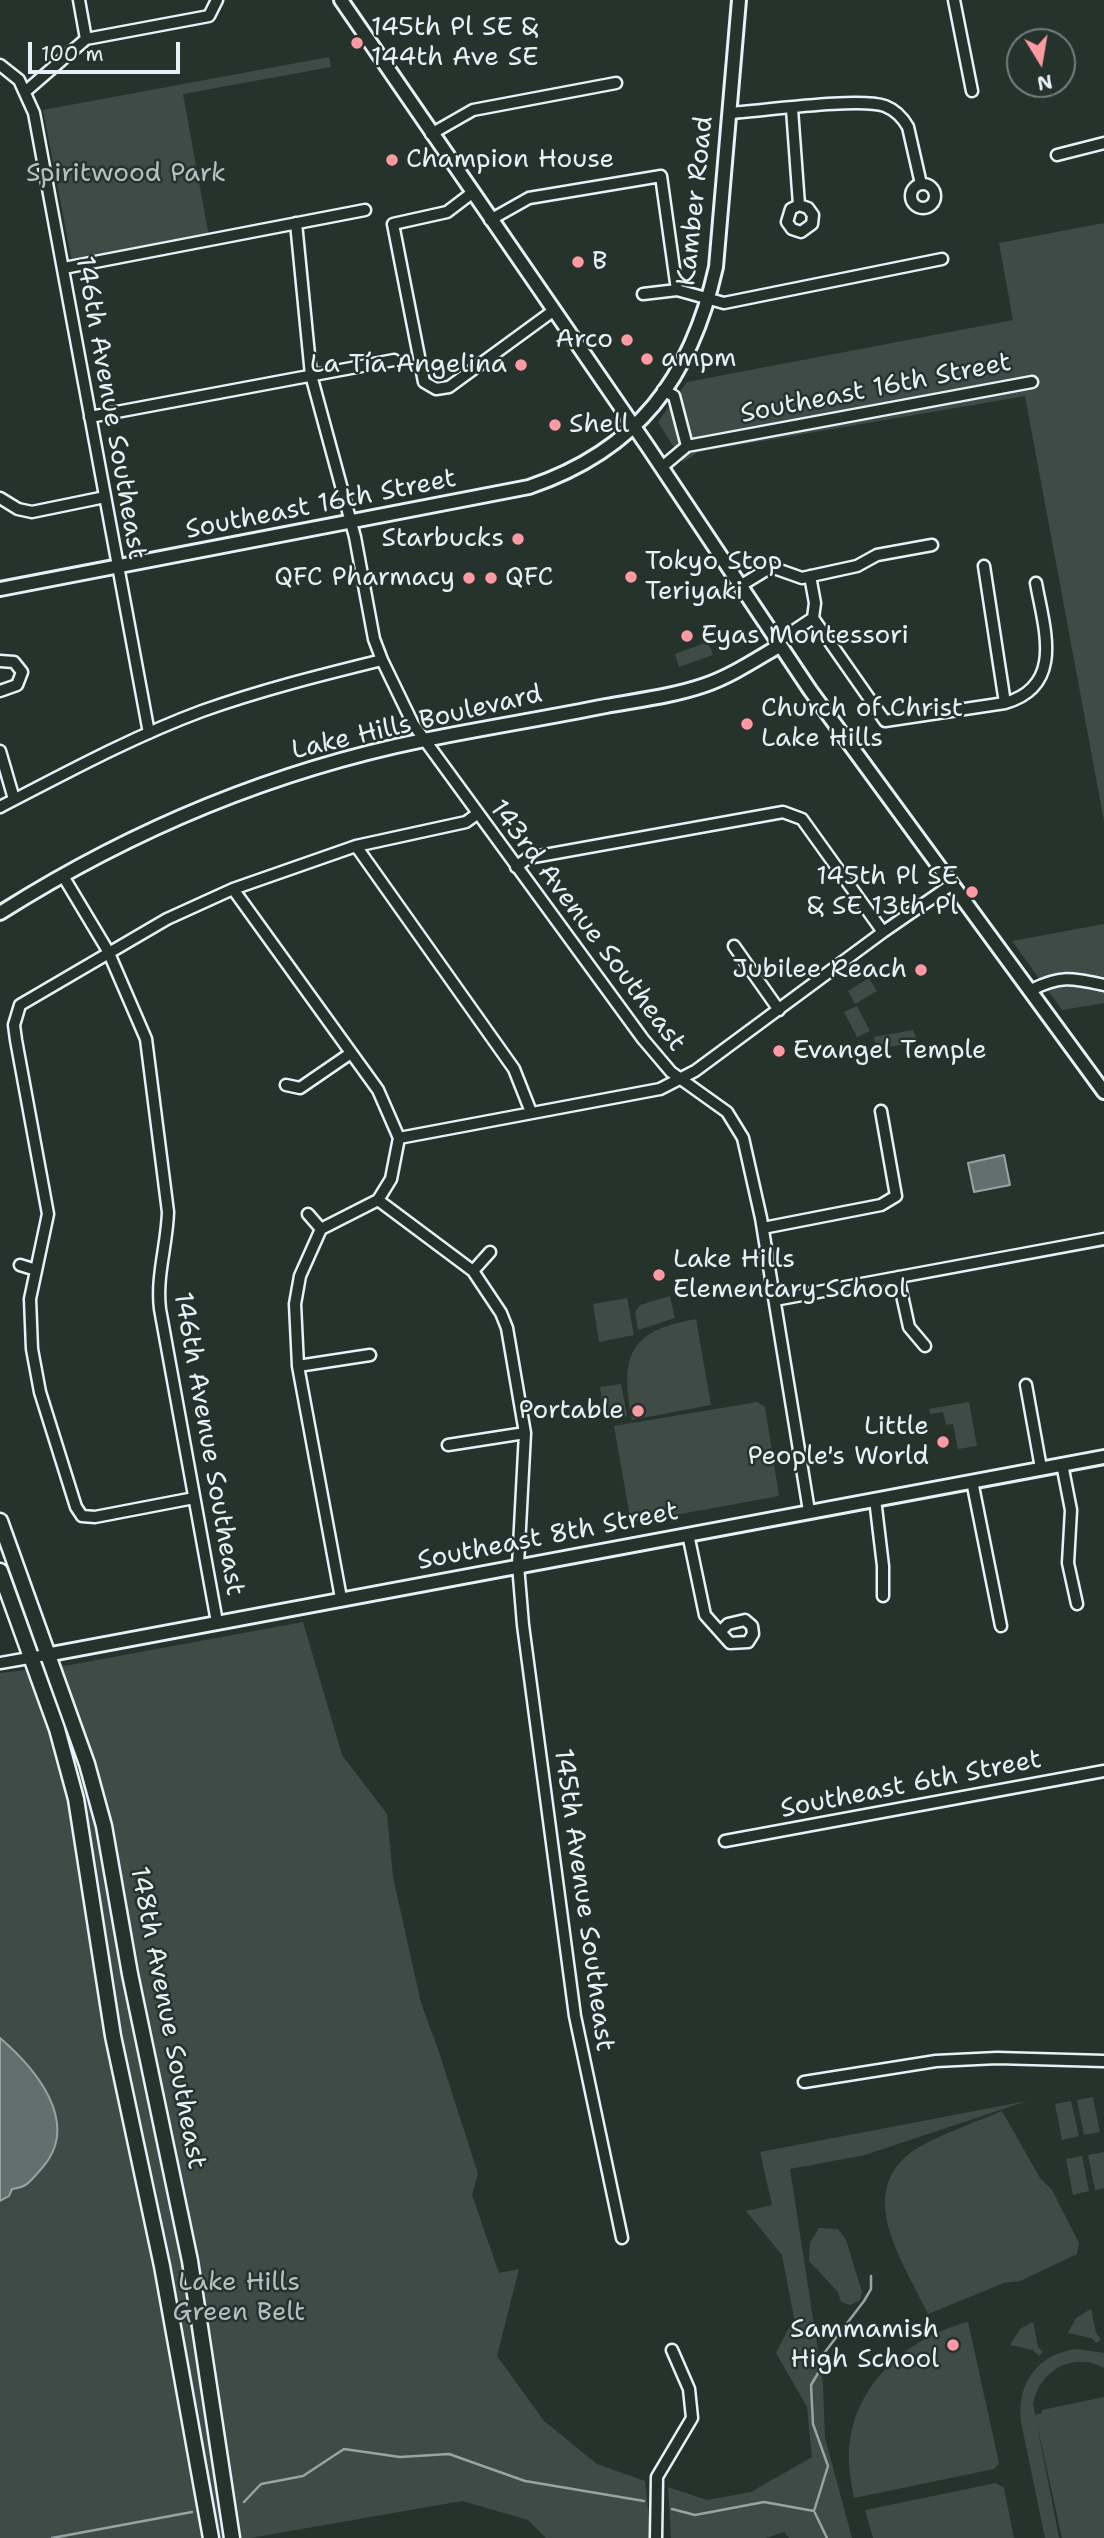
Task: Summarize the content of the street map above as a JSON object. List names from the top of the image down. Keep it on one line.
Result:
{"streets":{"main road":["148th Avenue Southeast"],"street":["Kamber Road","Southeast 16th Street","146th Avenue Southeast","Lake Hills Boulevard","143rd Avenue Southeast","Southeast 8th Street","Southeast 6th Street","145th Avenue Southeast"]},"crossings":[["Kamber Road","Southeast 16th Street"],["Southeast 16th Street","146th Avenue Southeast"],["Southeast 16th Street","143rd Avenue Southeast"],["146th Avenue Southeast","Lake Hills Boulevard"],["146th Avenue Southeast","Southeast 8th Street"],["Lake Hills Boulevard","143rd Avenue Southeast"],["143rd Avenue Southeast","Southeast 8th Street"],["Southeast 8th Street","145th Avenue Southeast"],["Southeast 8th Street","148th Avenue Southeast"]],"parks":["Spiritwood Park","Lake Hills Green Belt"],"places":["145th Pl SE & 144th Ave SE","Champion House","B","Arco","ampm","La Tía Angelina","Shell","Starbucks","Tokyo Stop Teriyaki","QFC Pharmacy","QFC","Eyas Montessori","Church of Christ Lake Hills","145th Pl SE & SE 13th Pl","Jubilee Reach","Evangel Temple","Lake Hills Elementary School","Portable","Little People's World","Sammamish High School"],"scale_bar":"100 m","north":"bottom"}
